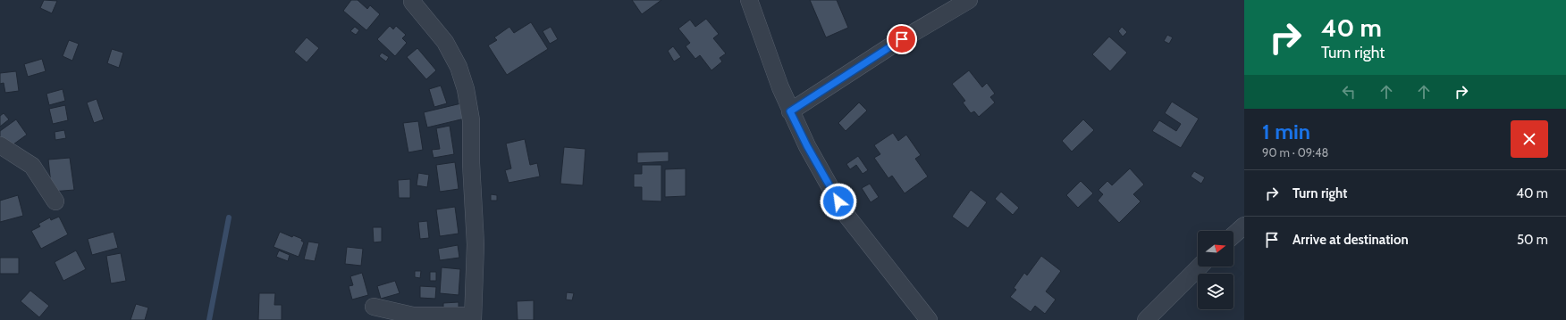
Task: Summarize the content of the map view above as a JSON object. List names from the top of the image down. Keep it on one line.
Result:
{"north":"right","page":{"turn":["40 m","Turn right"],"heading":["1 min","90 m · 09:48"],"list":[{"name":"Turn right","value":"40 m"},{"name":"Arrive at destination","value":"50 m"}]}}
